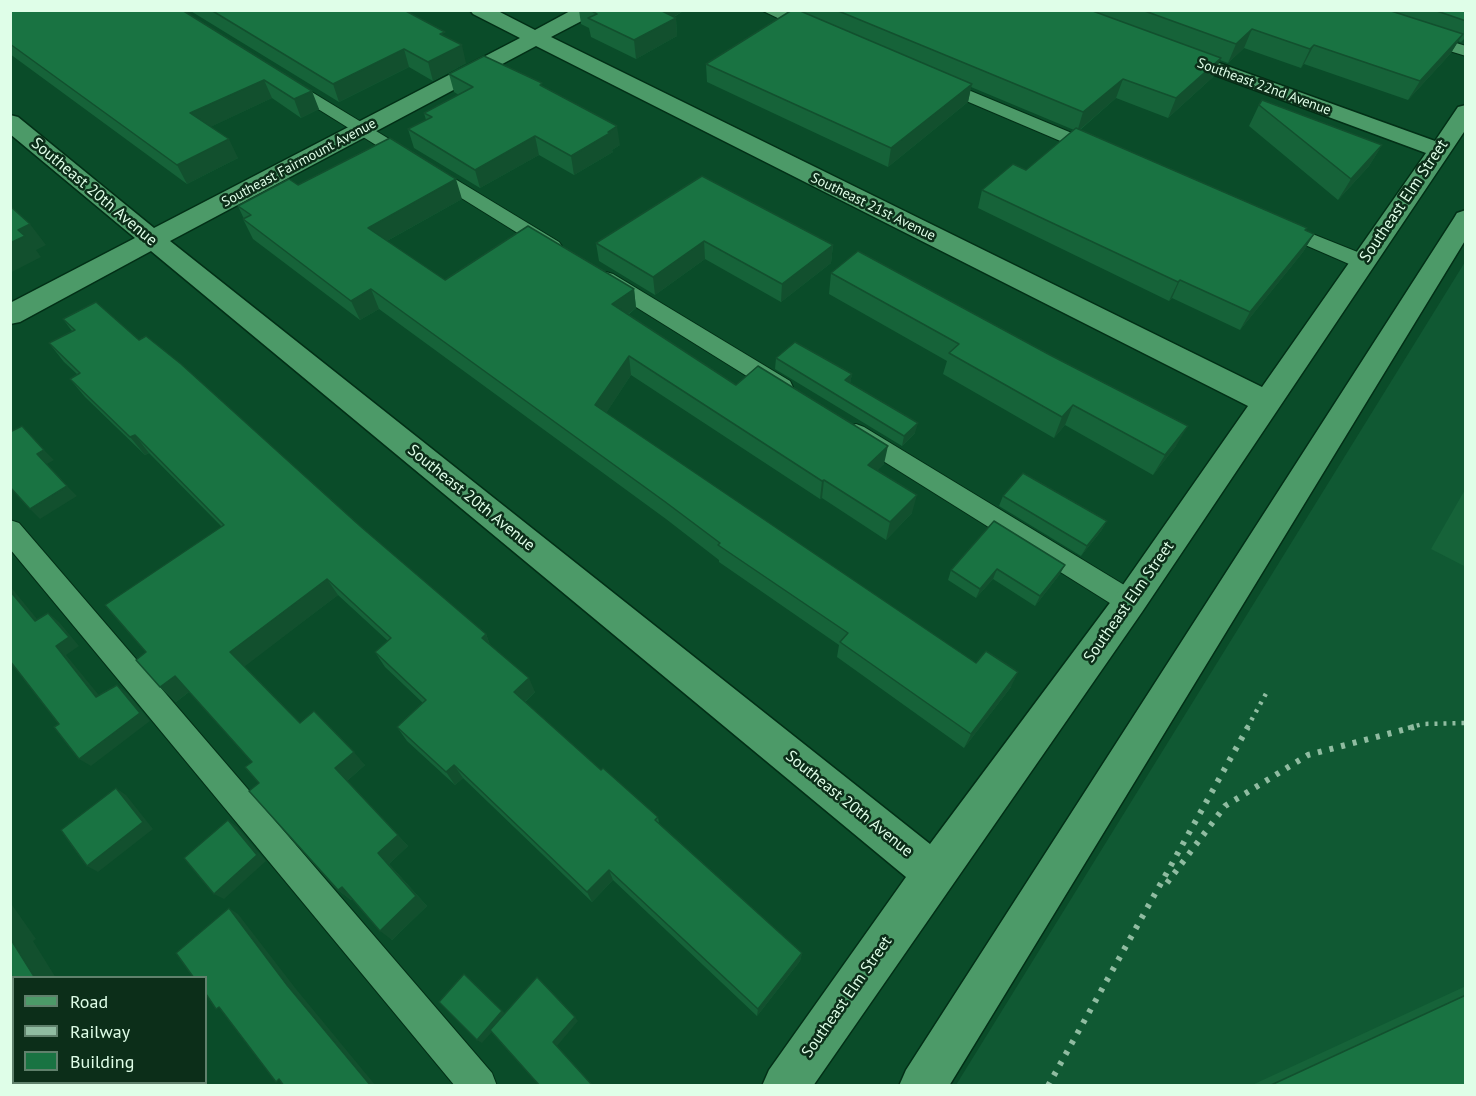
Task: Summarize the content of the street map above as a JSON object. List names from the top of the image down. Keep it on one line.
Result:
{"streets":{"street":["Southeast 22nd Avenue","Southeast Fairmount Avenue","Southeast 20th Avenue","Southeast Elm Street","Southeast 21st Avenue"]},"crossings":[["Southeast 22nd Avenue","Southeast Elm Street"],["Southeast Fairmount Avenue","Southeast 20th Avenue"],["Southeast Fairmount Avenue","Southeast 21st Avenue"],["Southeast 20th Avenue","Southeast Elm Street"],["Southeast Elm Street","Southeast 21st Avenue"]],"legend":["Road","Railway","Building"]}
